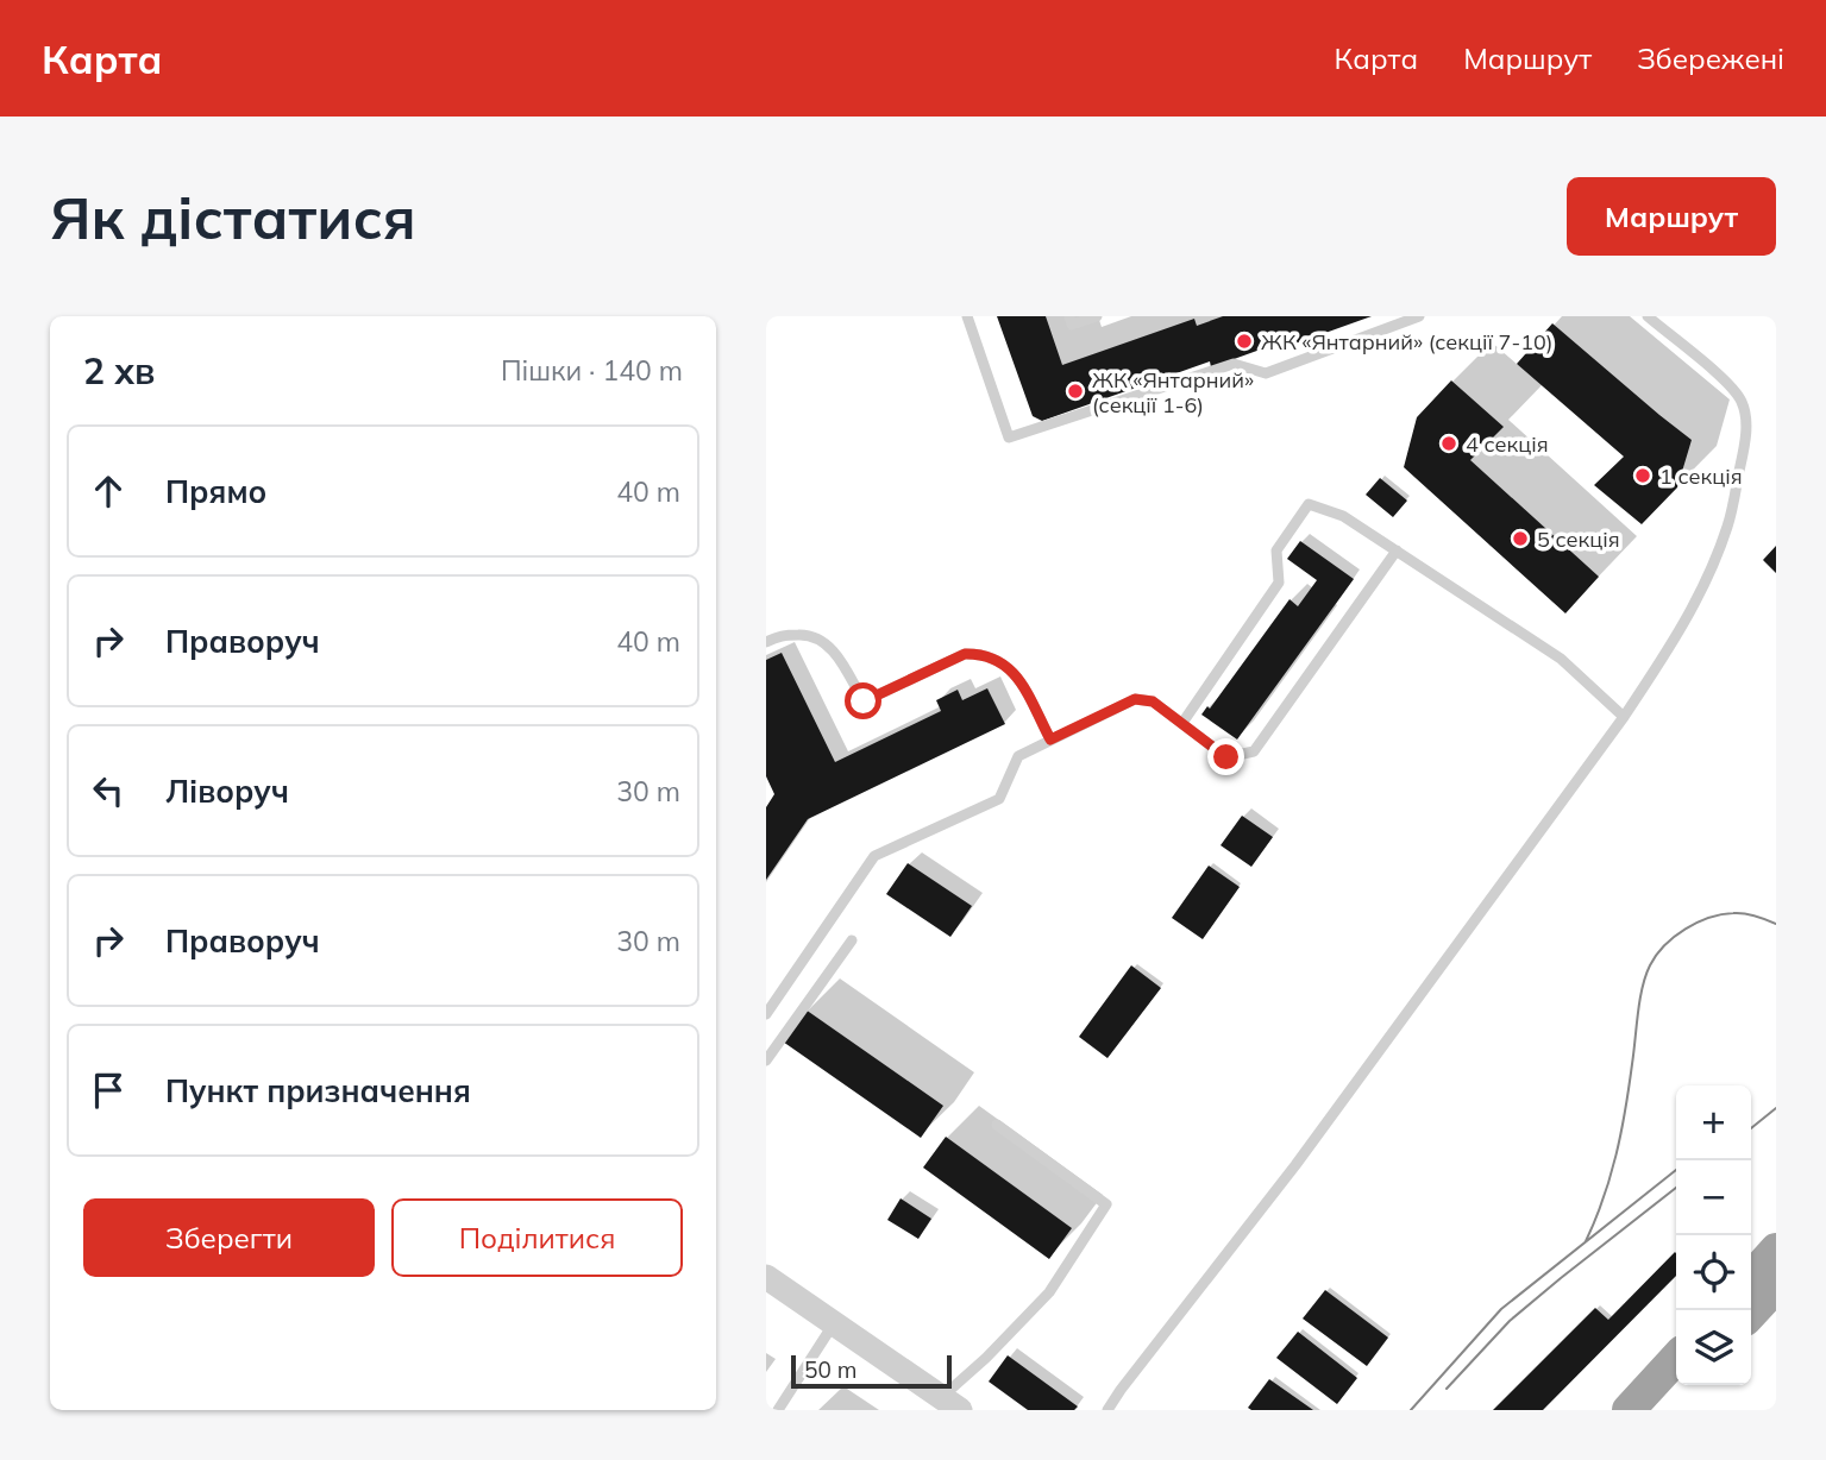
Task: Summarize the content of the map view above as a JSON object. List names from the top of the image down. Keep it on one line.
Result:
{"places":["ЖК «Янтарний» (секції 7-10)","ЖК «Янтарний» (секції 1-6)","4 секція","1 секція","5 секція"],"scale_bar":"50 m","page":{"header":"Карта","nav":["Карта","Маршрут","Збережені"],"buttons":["Маршрут",["Зберегти","Поділитися"]],"title":"Як дістатися","heading":["2 хв","Пішки · 140 m"],"list":[["Прямо","40 m"],["Праворуч","40 m"],["Ліворуч","30 m"],["Праворуч","30 m"],"Пункт призначення"],"map_buttons":["+","−"],"scale":"50 m"}}
